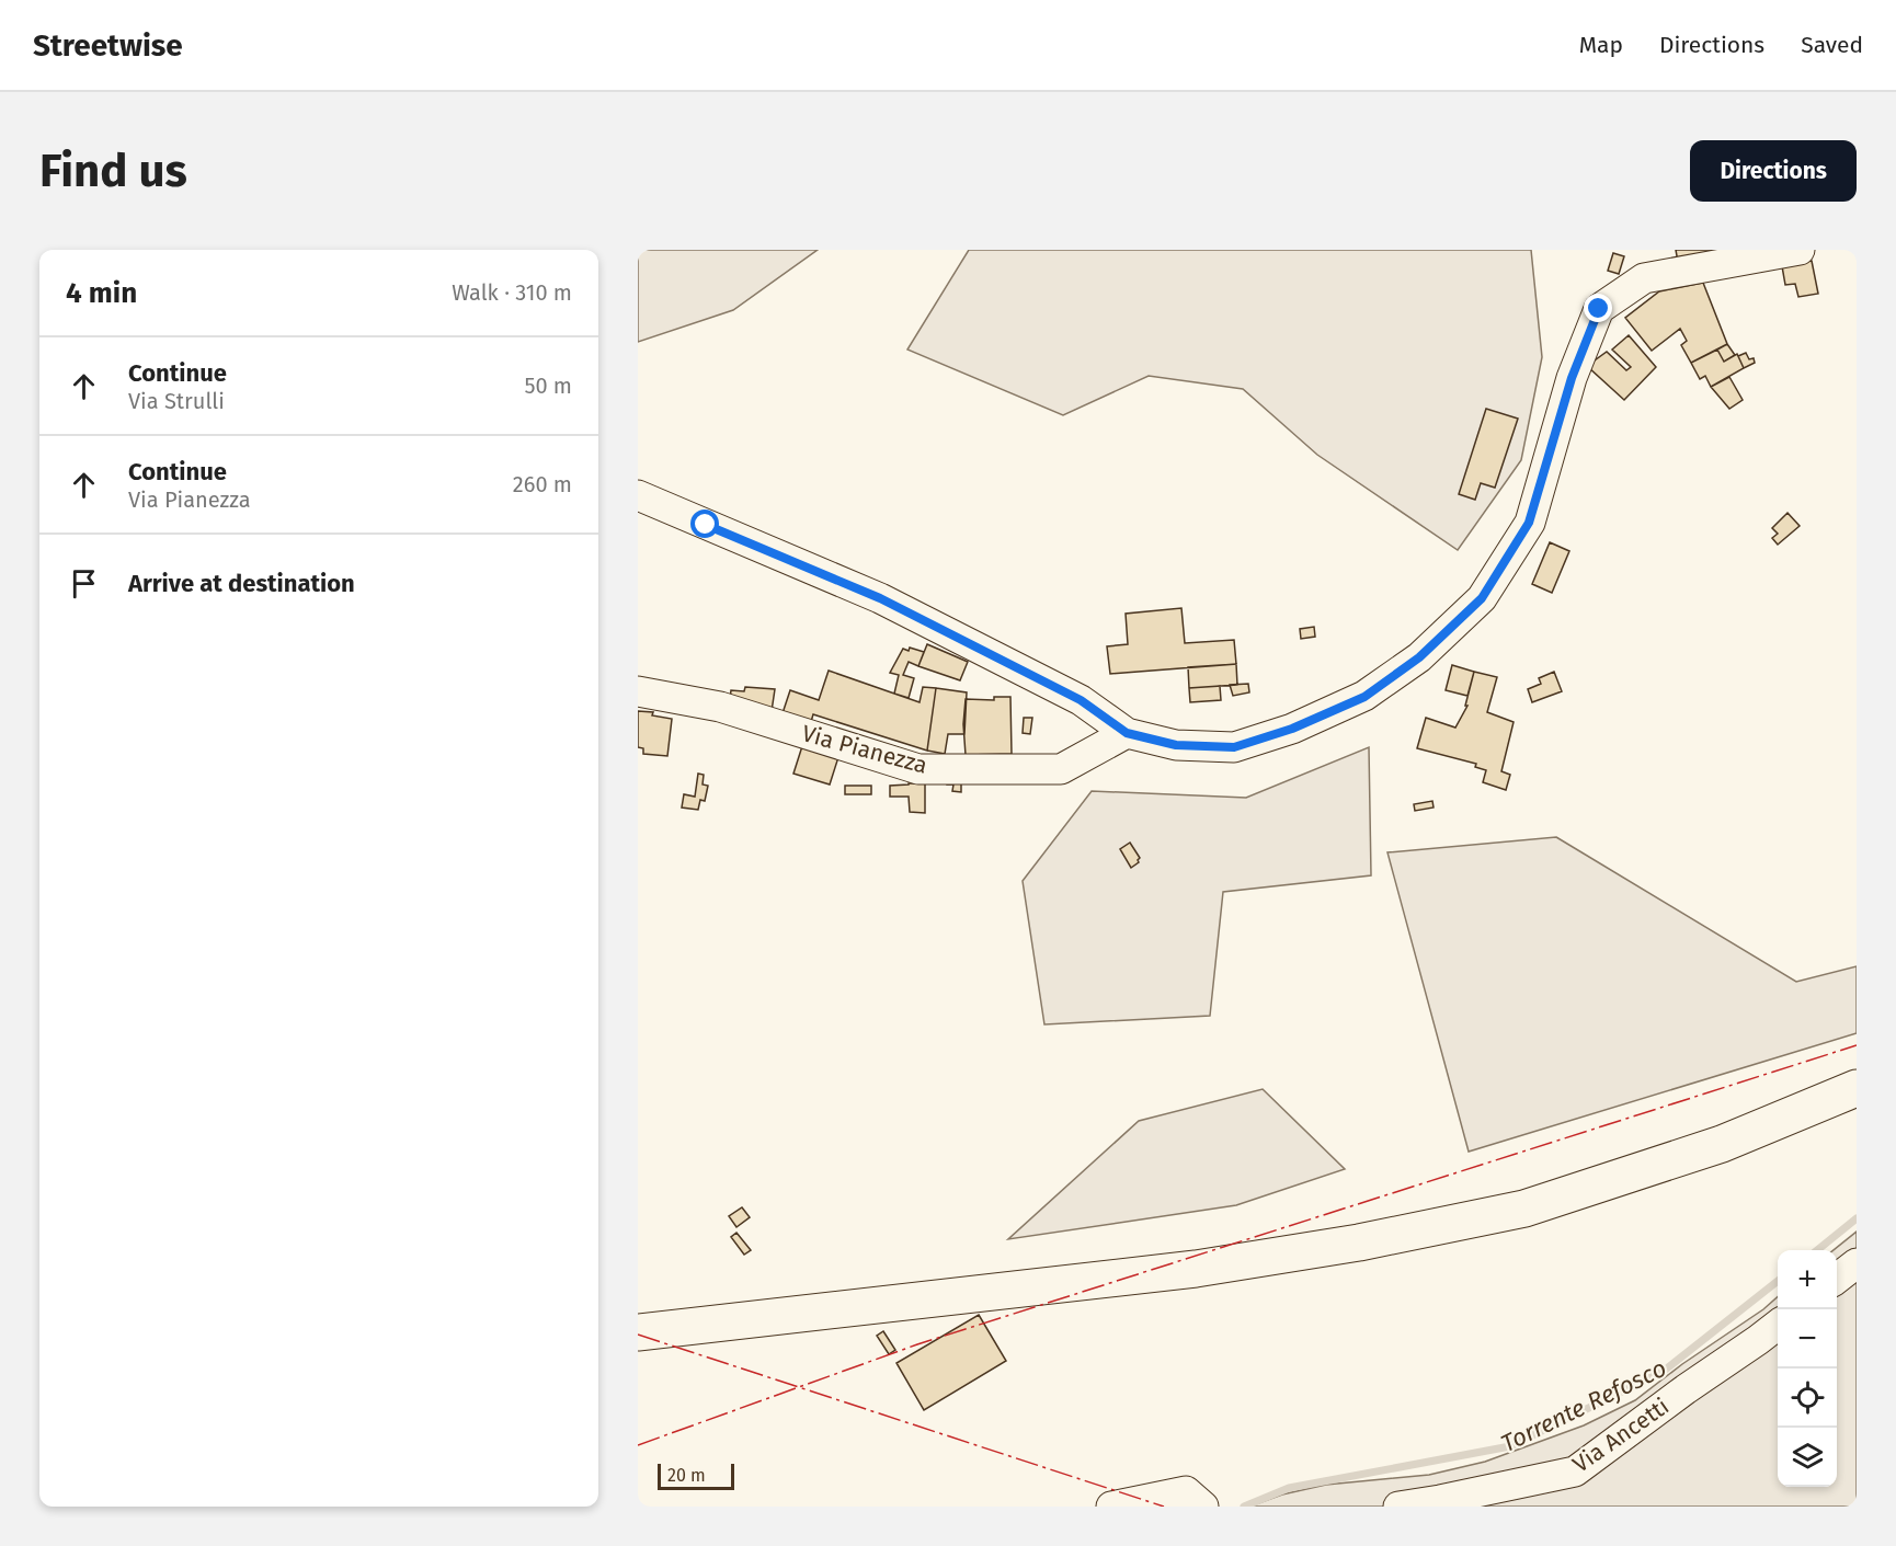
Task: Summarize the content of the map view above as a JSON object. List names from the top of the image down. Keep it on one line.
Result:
{"streets":{"street":["Via Pianezza","Via Ancetti"]},"water":["Torrente Refosco"],"scale_bar":"20 m","page":{"header":"Streetwise","nav":["Map","Directions","Saved"],"buttons":"Directions","title":"Find us","heading":["4 min","Walk · 310 m"],"list":[["Continue","Via Strulli","50 m"],["Continue","Via Pianezza","260 m"],"Arrive at destination"],"map_buttons":["+","−"],"scale":"20 m"}}
